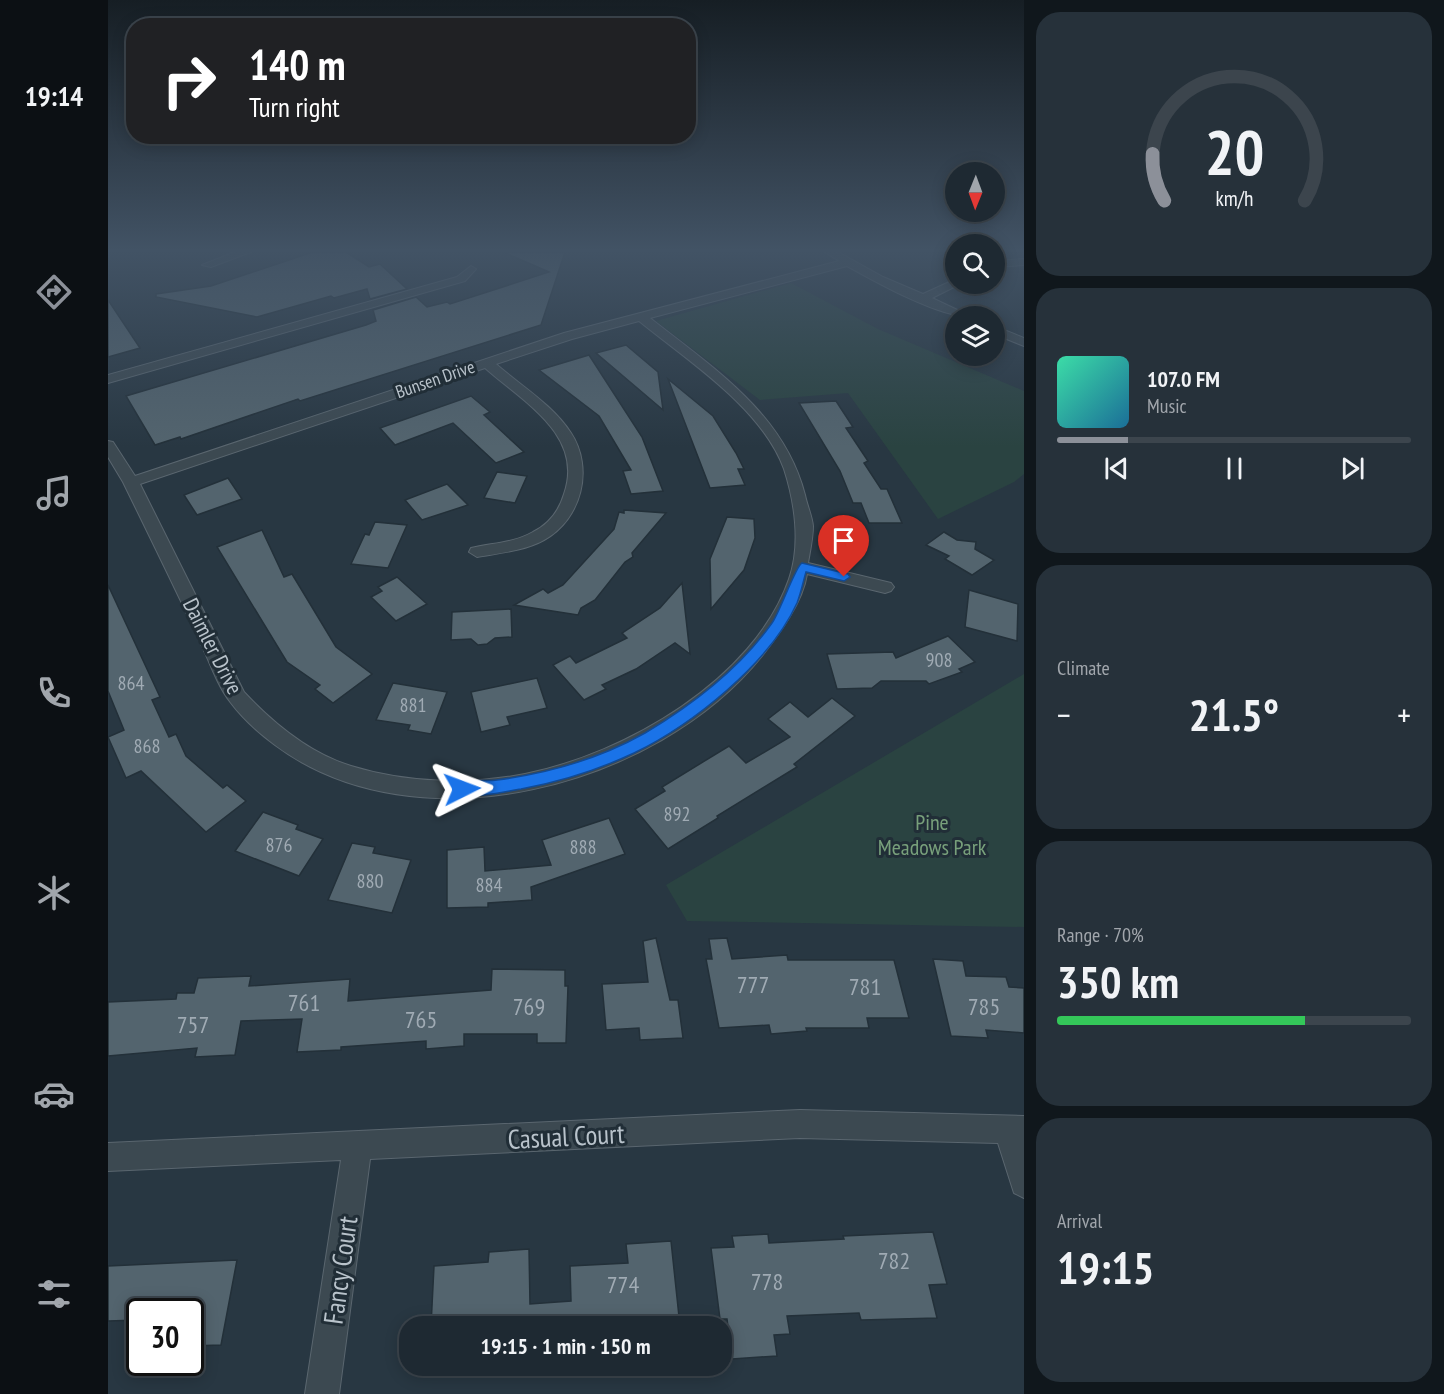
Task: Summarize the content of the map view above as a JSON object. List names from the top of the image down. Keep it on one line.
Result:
{"streets":{"street":["Bunsen Drive","Daimler Drive","Casual Court","Fancy Court"]},"crossings":[["Bunsen Drive","Daimler Drive"],["Casual Court","Fancy Court"]],"parks":["Pine Meadows Park"],"house_numbers":["908","864","881","868","892","876","888","880","884","777","781","761","769","785","765","757","782","778","774"],"north":"bottom","page":{"tabs":"19:14","turn":["140 m","Turn right"],"song":["107.0 FM","Music"],"tile":["Climate",["Range · 70%","350 km"],["Arrival","19:15"]],"heat":["−","21.5°","+"],"limit":"30","trip":"19:15 · 1 min · 150 m","gauge":["20","km/h"]}}
